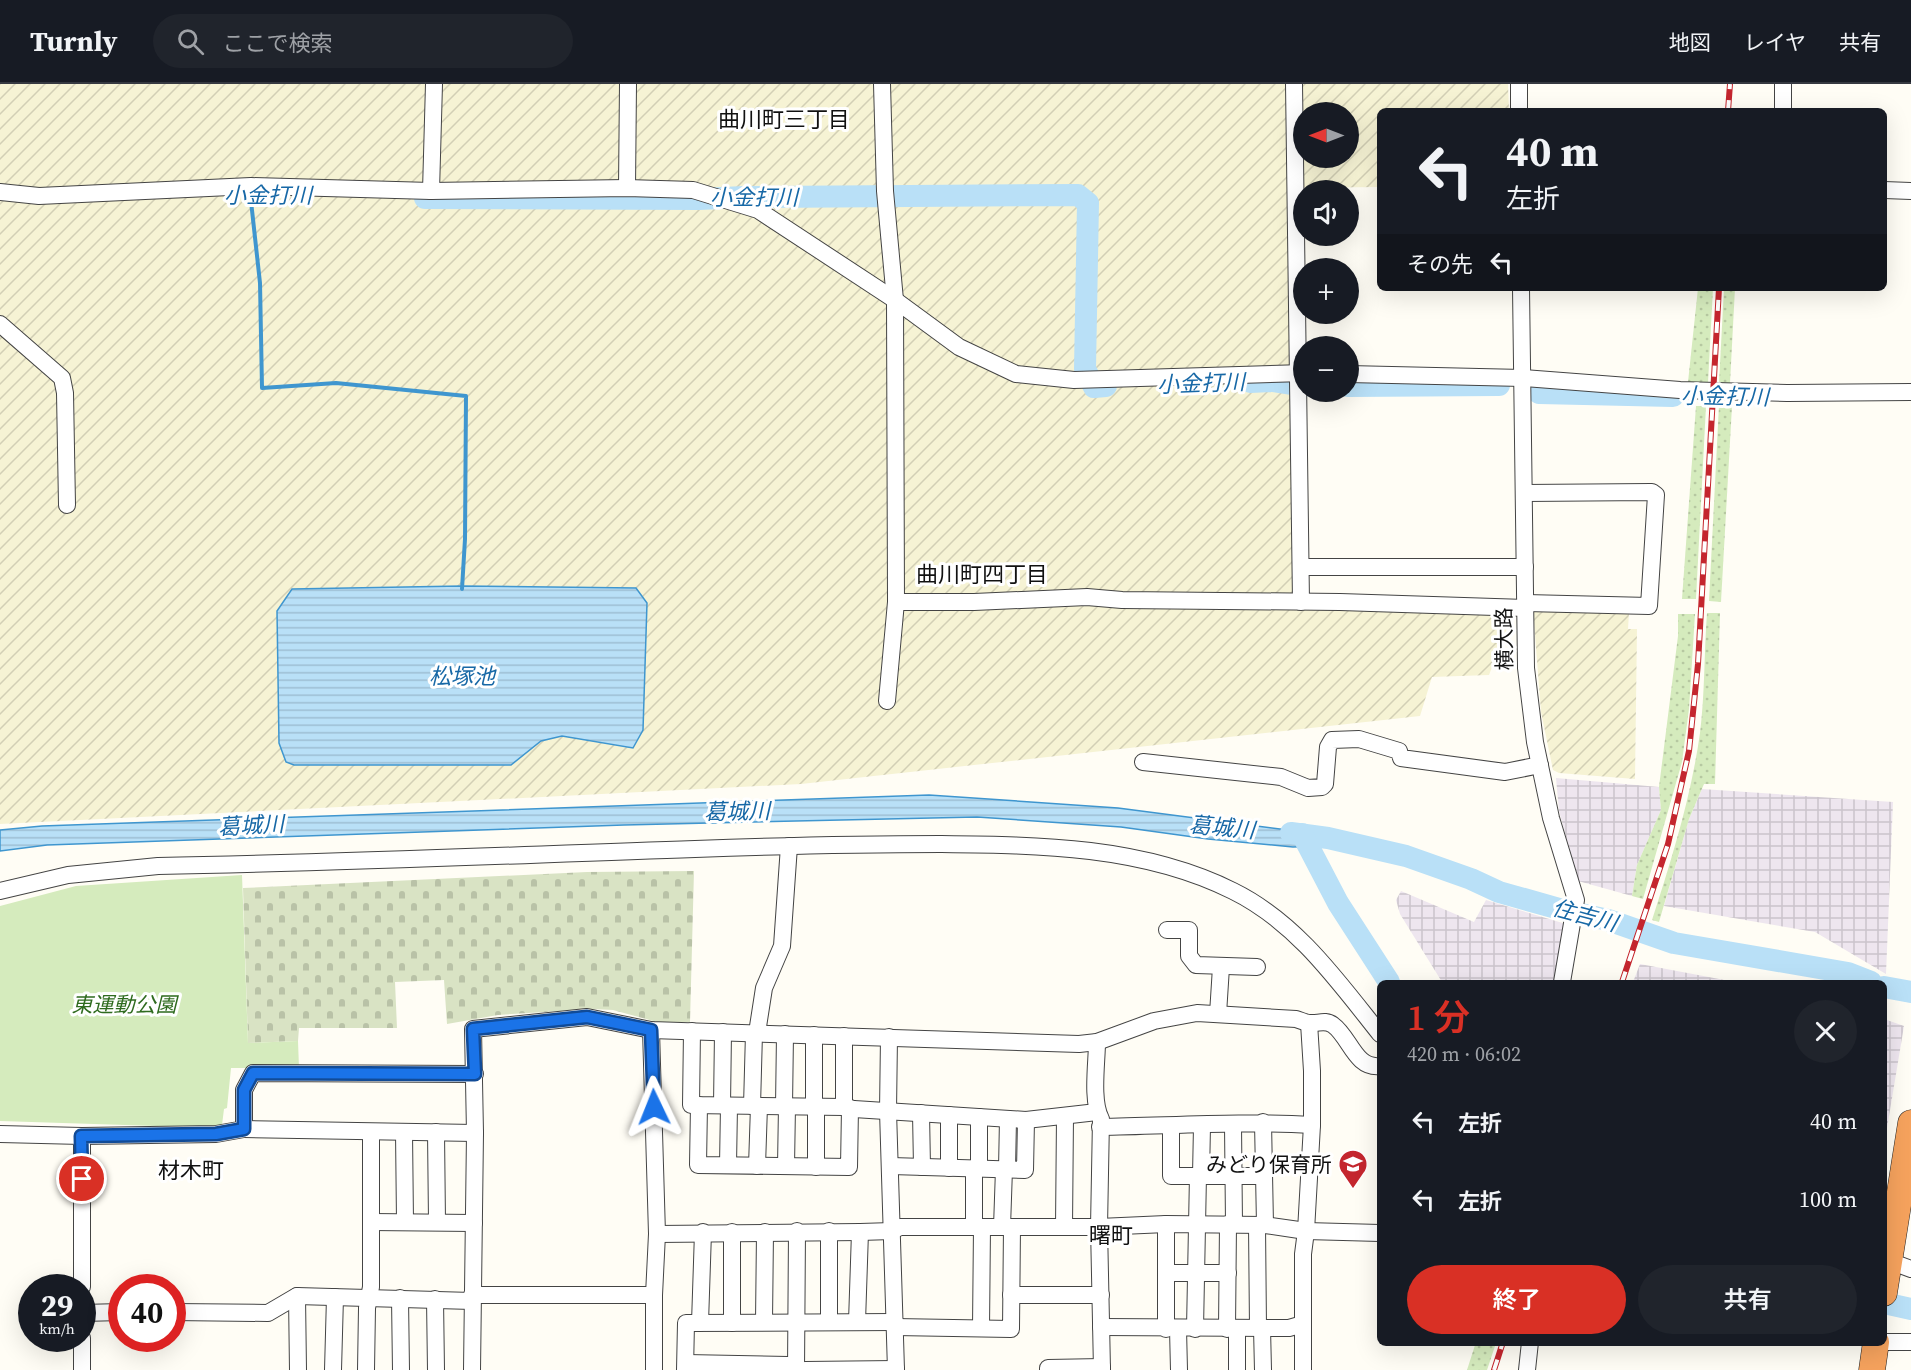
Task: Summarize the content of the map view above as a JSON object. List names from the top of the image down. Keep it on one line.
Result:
{"streets":{"street":["横大路"]},"districts":["曲川町三丁目","曲川町四丁目","材木町","曙町"],"water":["小金打川","松塚池","葛城川","住吉川"],"parks":["東運動公園"],"places":{"school or university":["みどり保育所"]},"north":"left","page":{"header":"Turnly","search":"ここで検索","nav":["地図","レイヤ","共有"],"map_buttons":["+","−"],"turn":["40 m","左折"],"then":"その先","heading":["1 分","420 m · 06:02"],"list":[{"name":"左折","value":"40 m"},{"name":"左折","value":"100 m"}],"buttons":["終了","共有"],"speed":"29 km/h","limit":"40"}}
